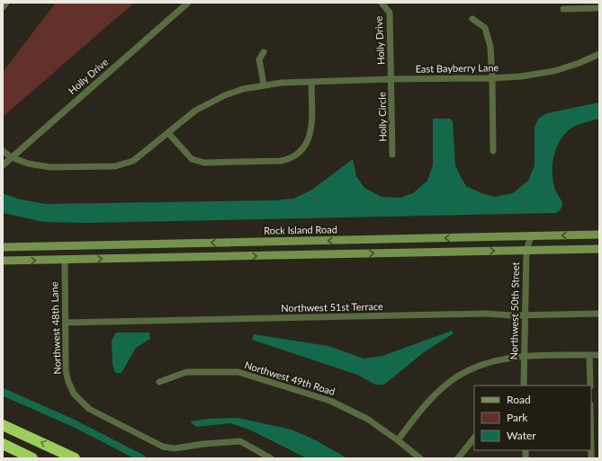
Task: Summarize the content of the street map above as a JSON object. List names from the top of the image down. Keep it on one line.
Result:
{"streets":{"main road":["Rock Island Road"],"street":["Holly Drive","East Bayberry Lane","Holly Circle","Northwest 51st Terrace","Northwest 50th Street","Northwest 48th Lane","Northwest 49th Road"]},"crossings":[["Holly Drive","East Bayberry Lane"],["Holly Drive","Holly Circle"],["East Bayberry Lane","Holly Circle"],["Rock Island Road","Northwest 50th Street"],["Northwest 51st Terrace","Northwest 50th Street"],["Northwest 51st Terrace","Northwest 48th Lane"]],"legend":["Road","Park","Water"]}
